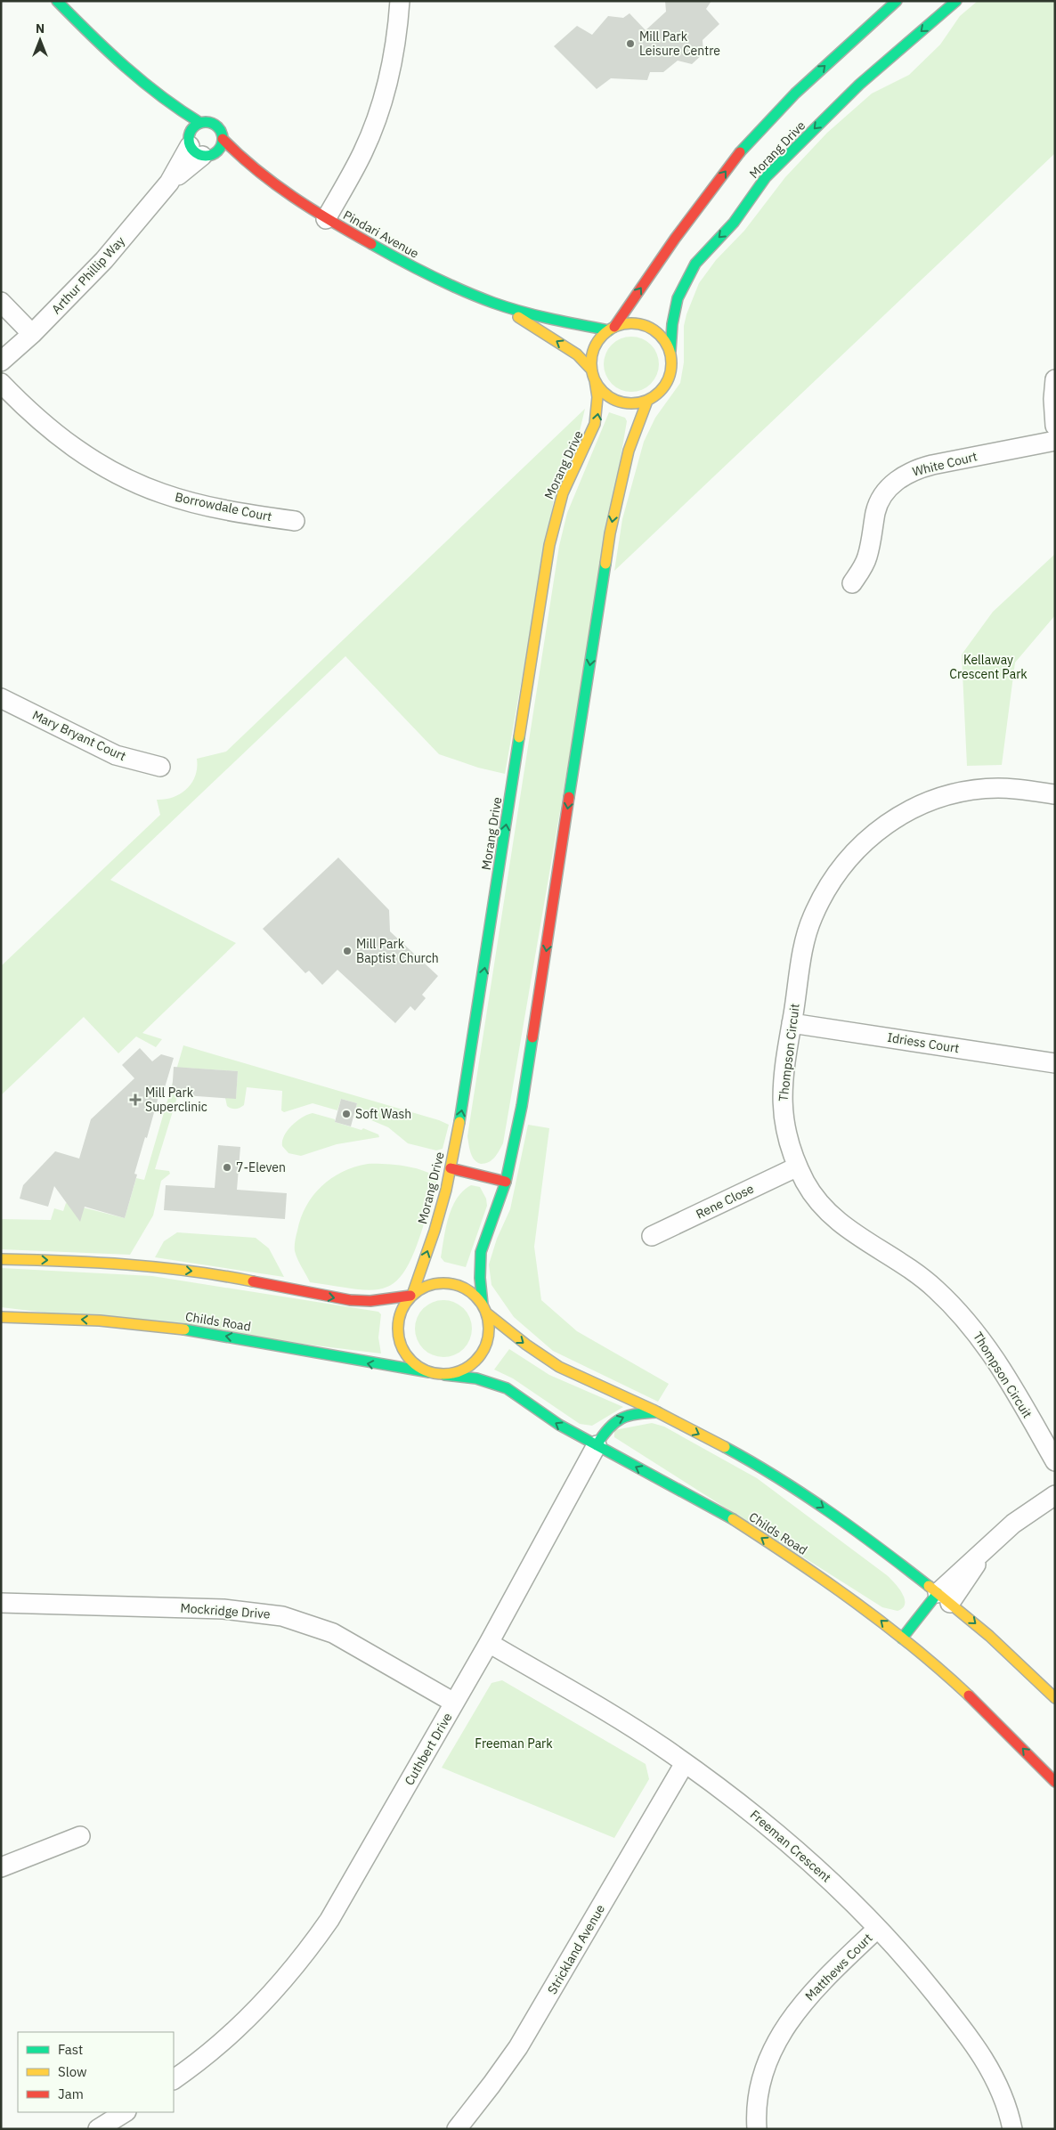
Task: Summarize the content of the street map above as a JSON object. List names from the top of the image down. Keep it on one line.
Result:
{"streets":{"main road":["Morang Drive","Pindari Avenue","Childs Road","Cuthbert Drive"],"street":["Arthur Phillip Way","White Court","Borrowdale Court","Mary Bryant Court","Idriess Court","Thompson Circuit","Rene Close","Mockridge Drive","Freeman Crescent","Strickland Avenue","Matthews Court"]},"crossings":[["Morang Drive","Pindari Avenue"],["Morang Drive","Childs Road"],["Pindari Avenue","Arthur Phillip Way"],["Idriess Court","Thompson Circuit"],["Thompson Circuit","Rene Close"],["Childs Road","Cuthbert Drive"],["Mockridge Drive","Cuthbert Drive"],["Cuthbert Drive","Freeman Crescent"],["Freeman Crescent","Strickland Avenue"],["Freeman Crescent","Matthews Court"]],"parks":["Kellaway Crescent Park","Freeman Park"],"places":{"other":["Mill Park Leisure Centre","Mill Park Baptist Church","Soft Wash","7-Eleven"],"health":["Mill Park Superclinic"]},"legend":["Fast","Slow","Jam"],"north":"top"}
